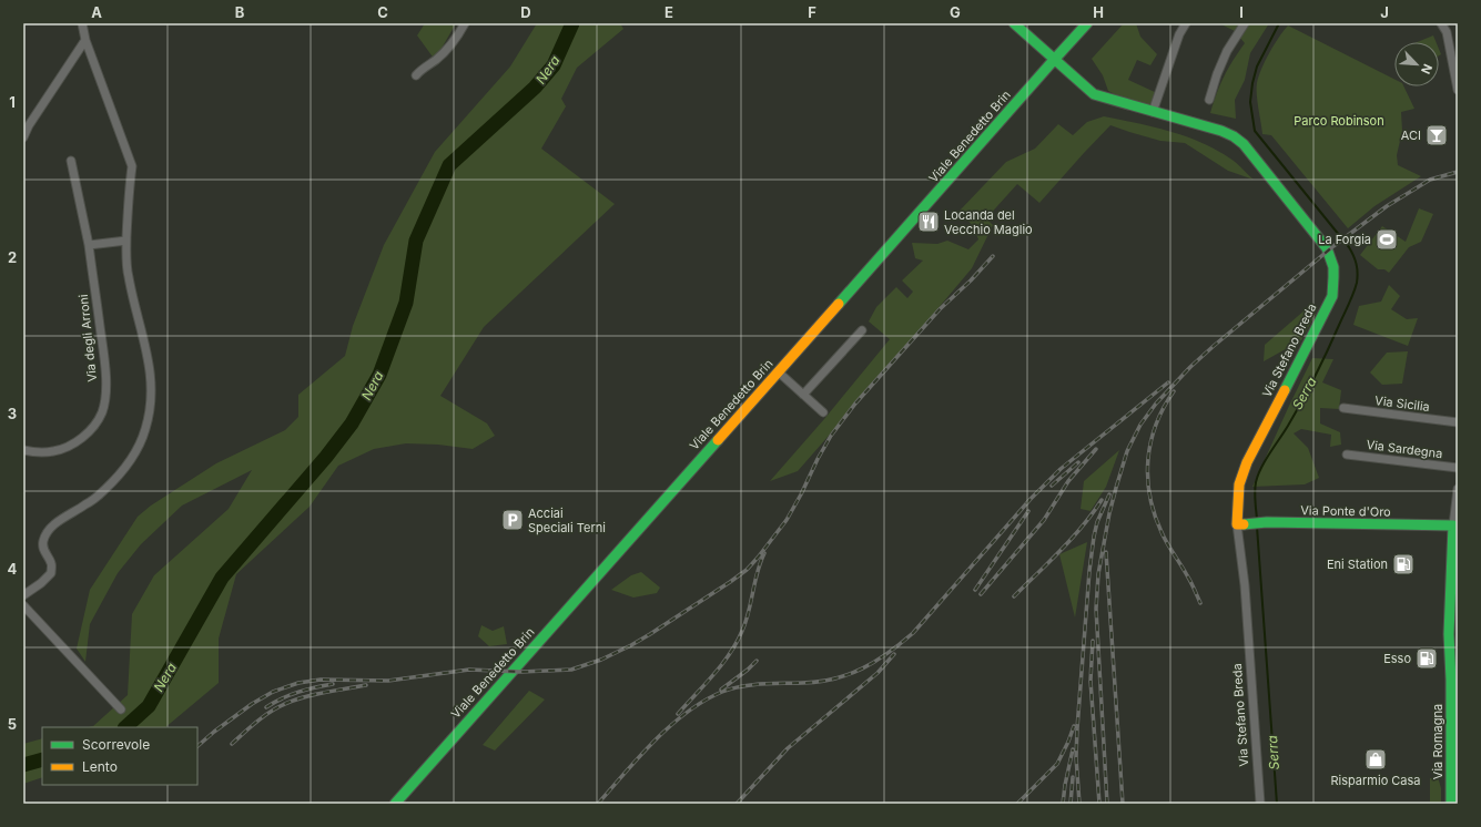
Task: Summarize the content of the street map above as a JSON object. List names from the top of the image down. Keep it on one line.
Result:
{"streets":{"main road":["Viale Benedetto Brin","Via Stefano Breda","Via Ponte d'Oro","Via Romagna"],"street":["Via degli Arroni","Via Sicilia","Via Sardegna"]},"crossings":[["Viale Benedetto Brin","Via Stefano Breda"],["Via Stefano Breda","Via Ponte d'Oro"],["Via Ponte d'Oro","Via Romagna"]],"water":["Nera","Serra"],"parks":["Parco Robinson"],"places":{"bar":["ACI"],"restaurant":["Locanda del Vecchio Maglio"],"sports":["La Forgia"],"parking":["Acciai Speciali Terni"],"fuel station":["Eni Station","Esso"],"shop":["Risparmio Casa"]},"legend":["Scorrevole","Lento"],"north":"bottom right","grid":{"columns":["A","B","C","D","E","F","G","H","I","J"],"rows":["1","2","3","4","5"]}}
